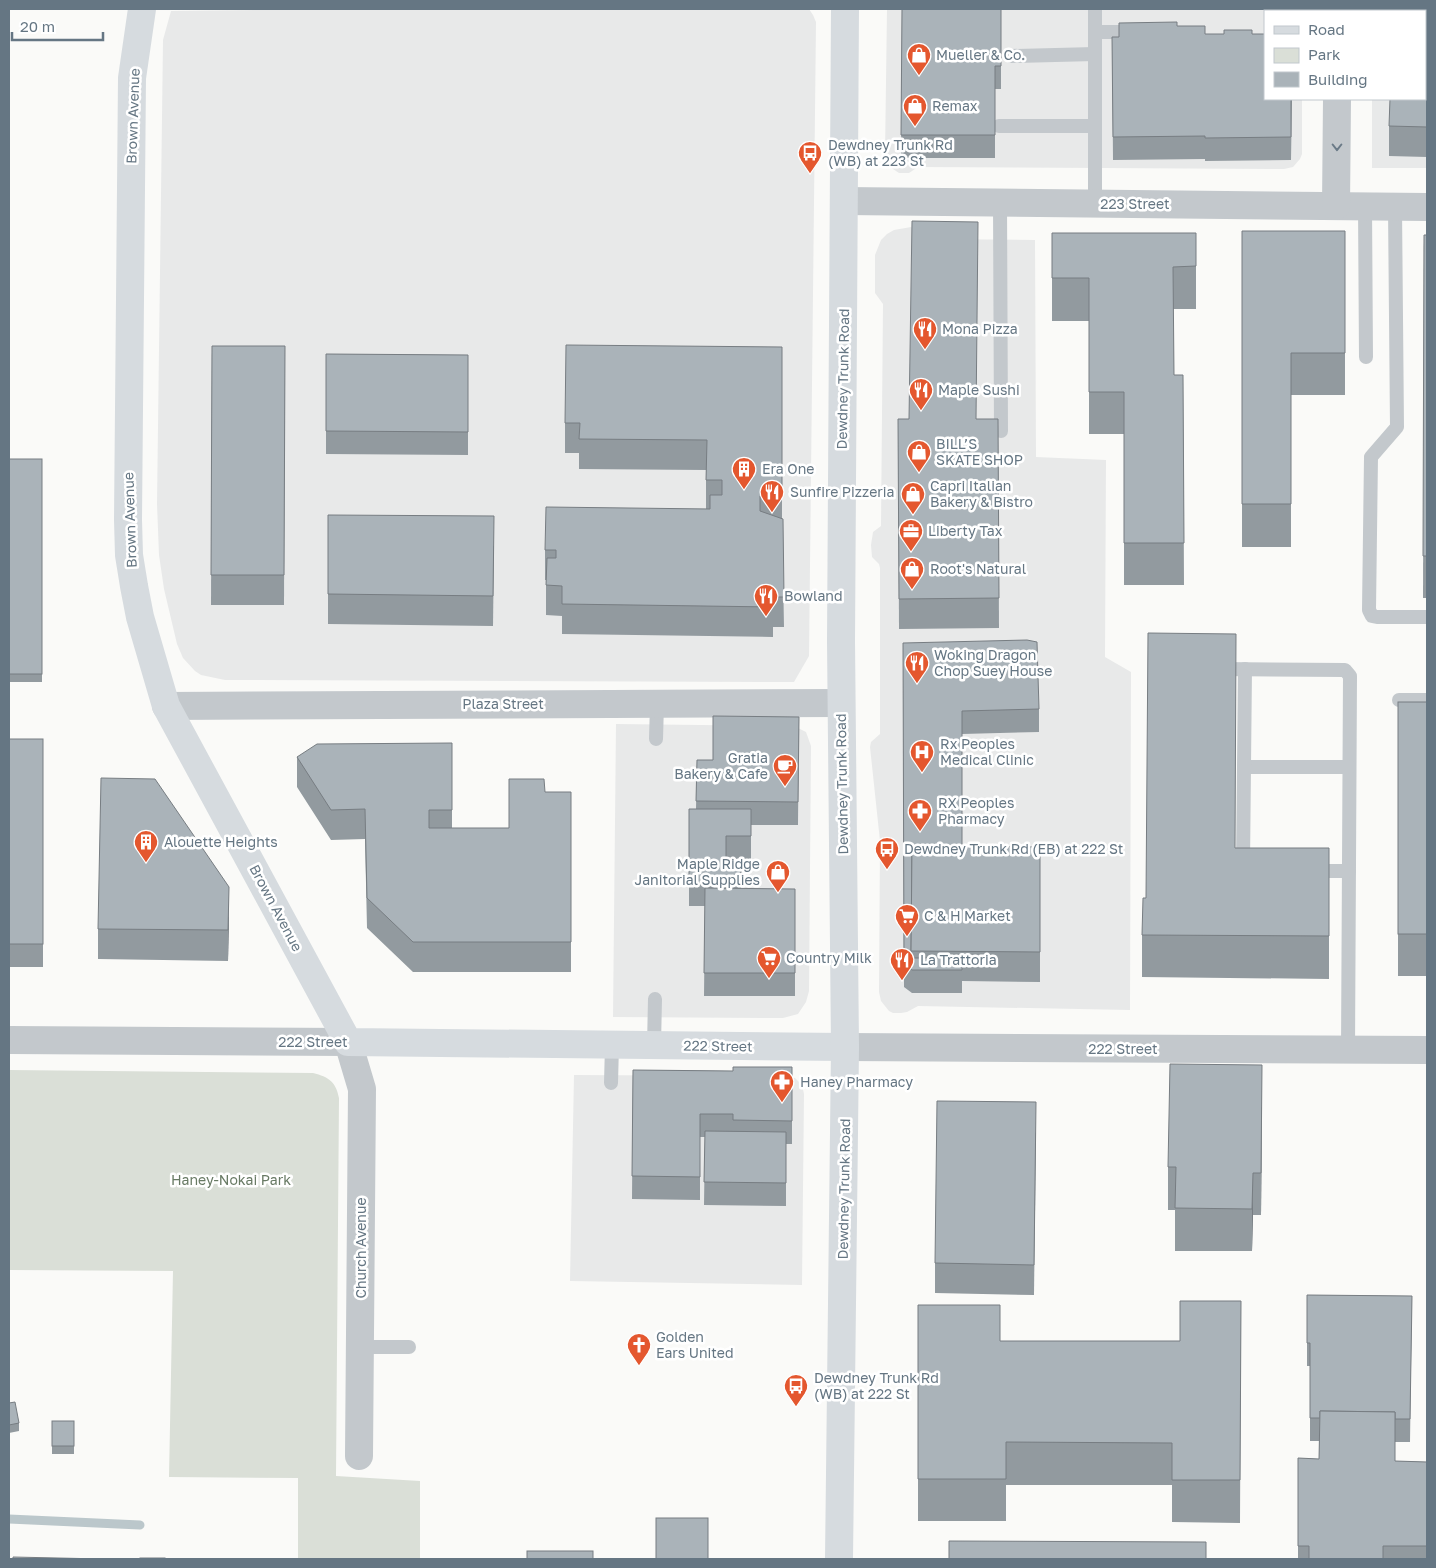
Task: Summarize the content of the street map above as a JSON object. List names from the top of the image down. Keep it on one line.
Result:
{"streets":{"main road":["Brown Avenue","Dewdney Trunk Road","222 Street"],"street":["223 Street","Plaza Street","Church Avenue"]},"crossings":[["Brown Avenue","Plaza Street"],["Brown Avenue","222 Street"],["Brown Avenue","Church Avenue"],["223 Street","Dewdney Trunk Road"],["Dewdney Trunk Road","Plaza Street"],["Dewdney Trunk Road","222 Street"],["222 Street","Church Avenue"]],"parks":["Haney-Nokai Park"],"places":{"shop":["Mueller & Co.","Remax","BILL’S SKATE SHOP","Capri Italian Bakery & Bistro","Root's Natural","Maple Ridge Janitorial Supplies"],"bus stop":["Dewdney Trunk Rd (WB) at 223 St","Dewdney Trunk Rd (EB) at 222 St","Dewdney Trunk Rd (WB) at 222 St"],"restaurant":["Mona Pizza","Maple Sushi","Sunfire Pizzeria","Bowland","Woking Dragon Chop Suey House","La Trattoria"],"building":["Era One","Alouette Heights"],"office":["Liberty Tax"],"hospital":["Rx Peoples Medical Clinic"],"cafe":["Gratia Bakery & Cafe"],"pharmacy":["RX Peoples Pharmacy","Haney Pharmacy"],"supermarket":["C & H Market","Country Milk"],"church":["Golden Ears United"]},"legend":["Road","Park","Building"],"scale_bar":"20 m"}
